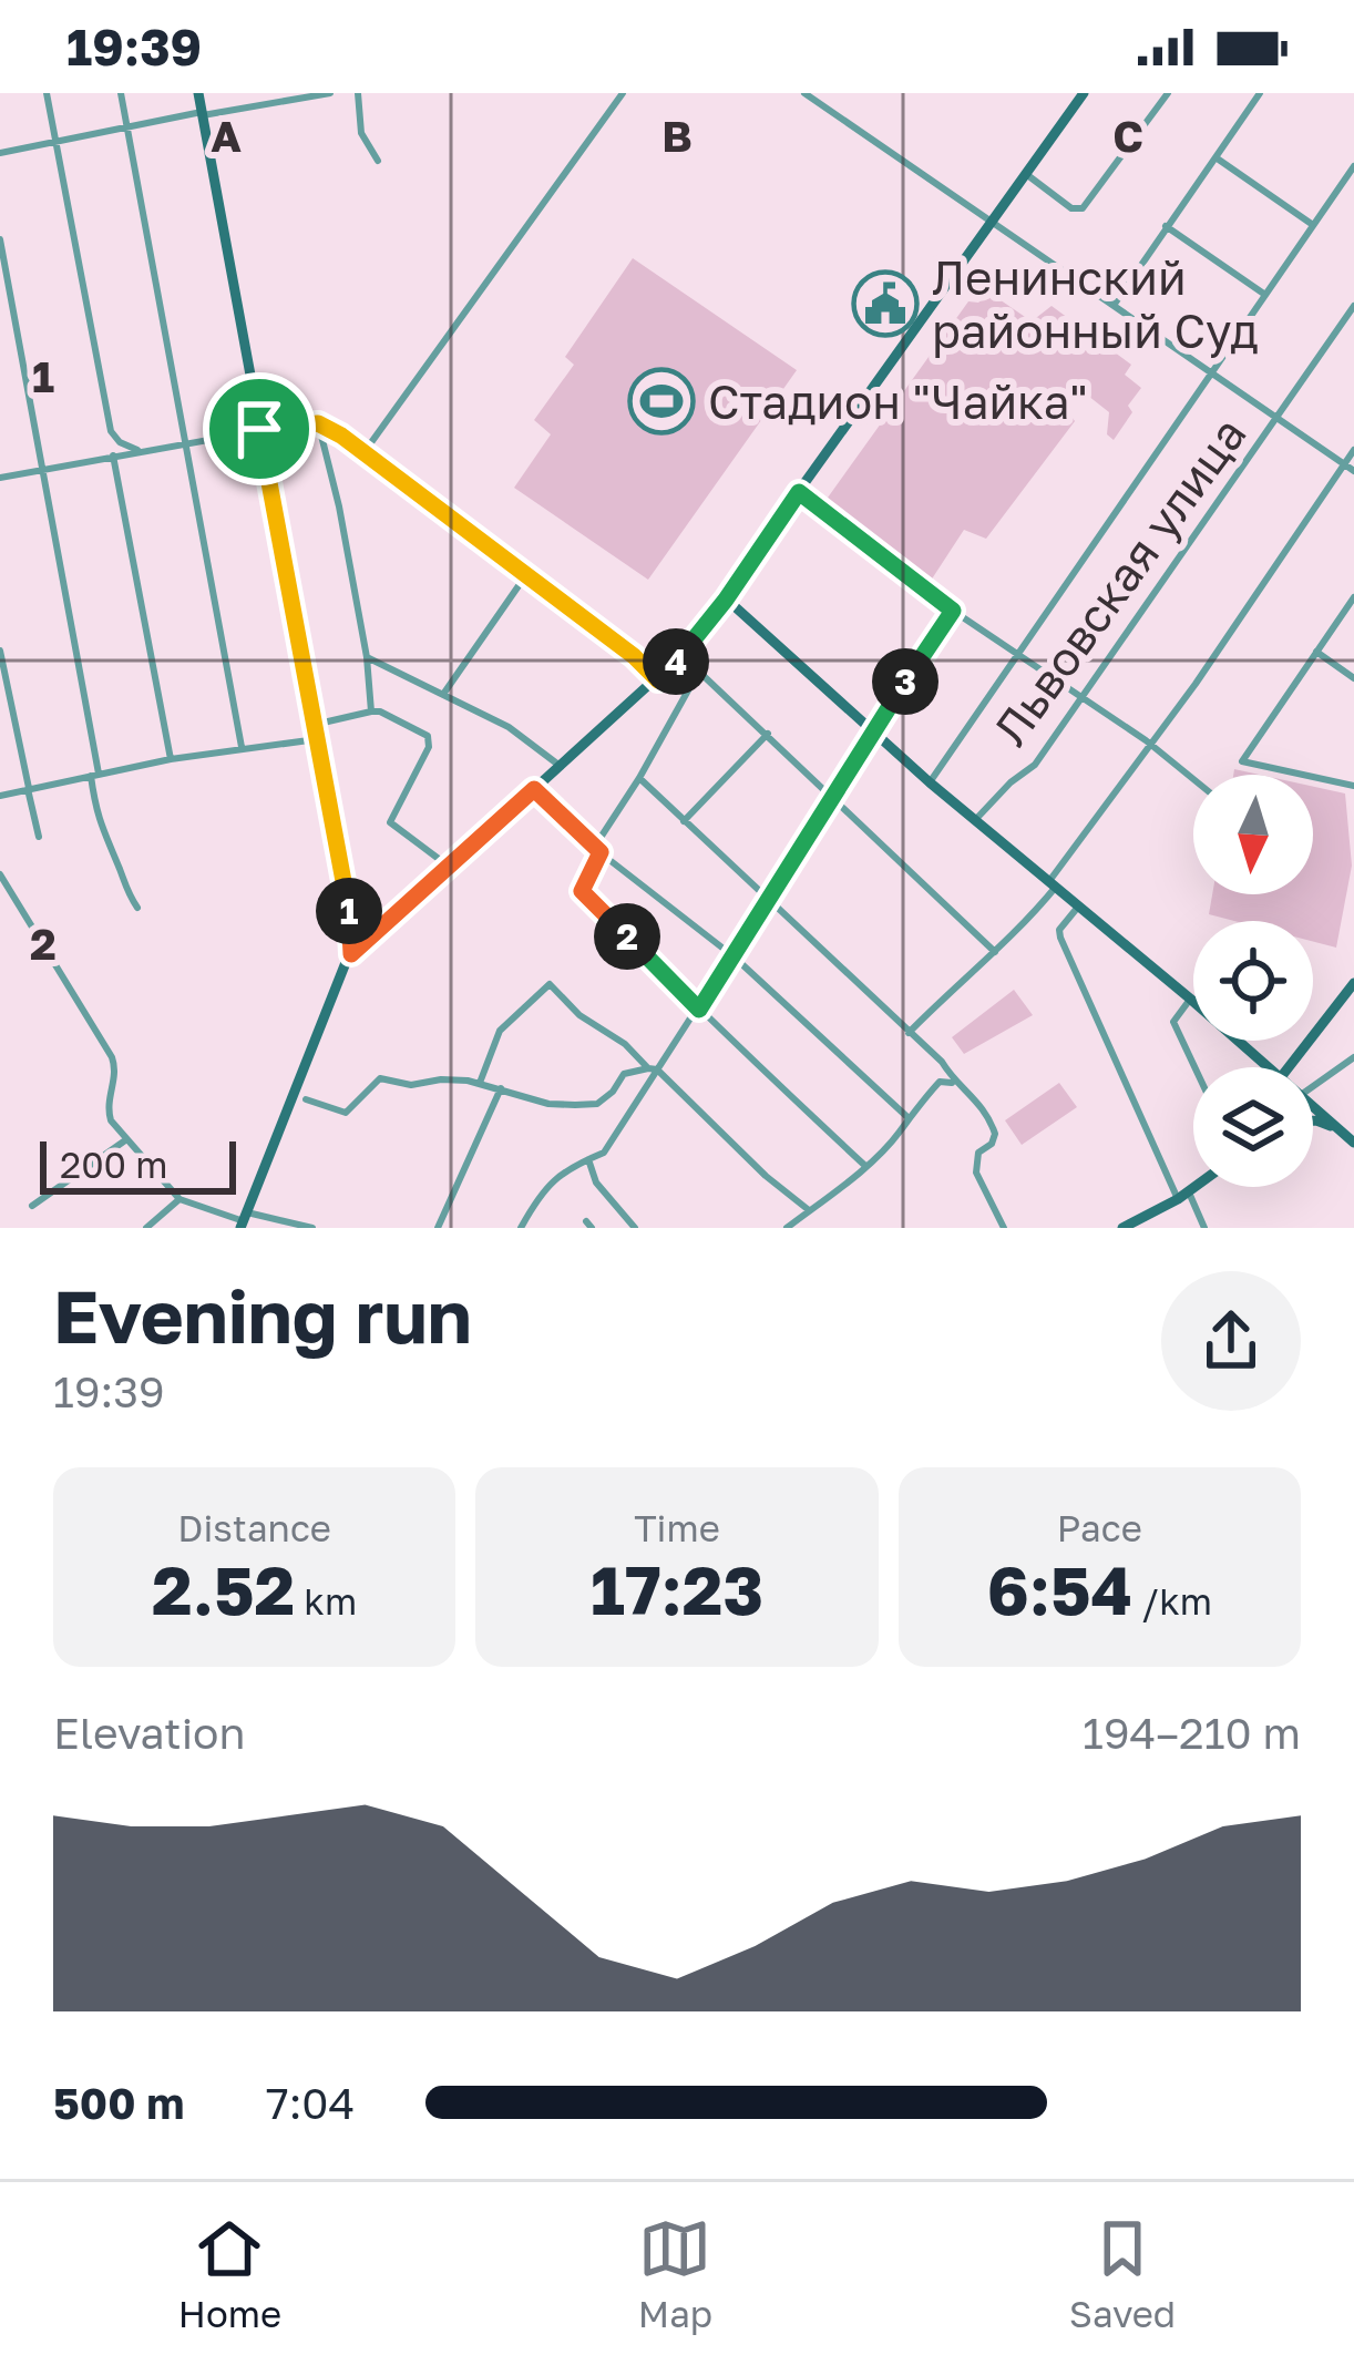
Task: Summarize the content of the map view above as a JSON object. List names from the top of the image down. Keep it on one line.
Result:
{"streets":{"street":["Львовская улица"]},"places":{"public building":["Ленинский районный Суд"],"sports":["Стадион \"Чайка\""]},"scale_bar":"200 m","north":"bottom","page":{"status":"19:39","pins":["4","3","1","2"],"scale":"200 m","heading":["Evening run","19:39"],"stats":[["Distance","2.52 km"],["Time","17:23"],["Pace","6:54 /km"]],"chart":["Elevation","194–210 m"],"list":[{"name":"500 m","note":"7:04"}],"tabs":["Home","Map","Saved"]},"grid":{"columns":["A","B","C"],"rows":["1","2"]}}
